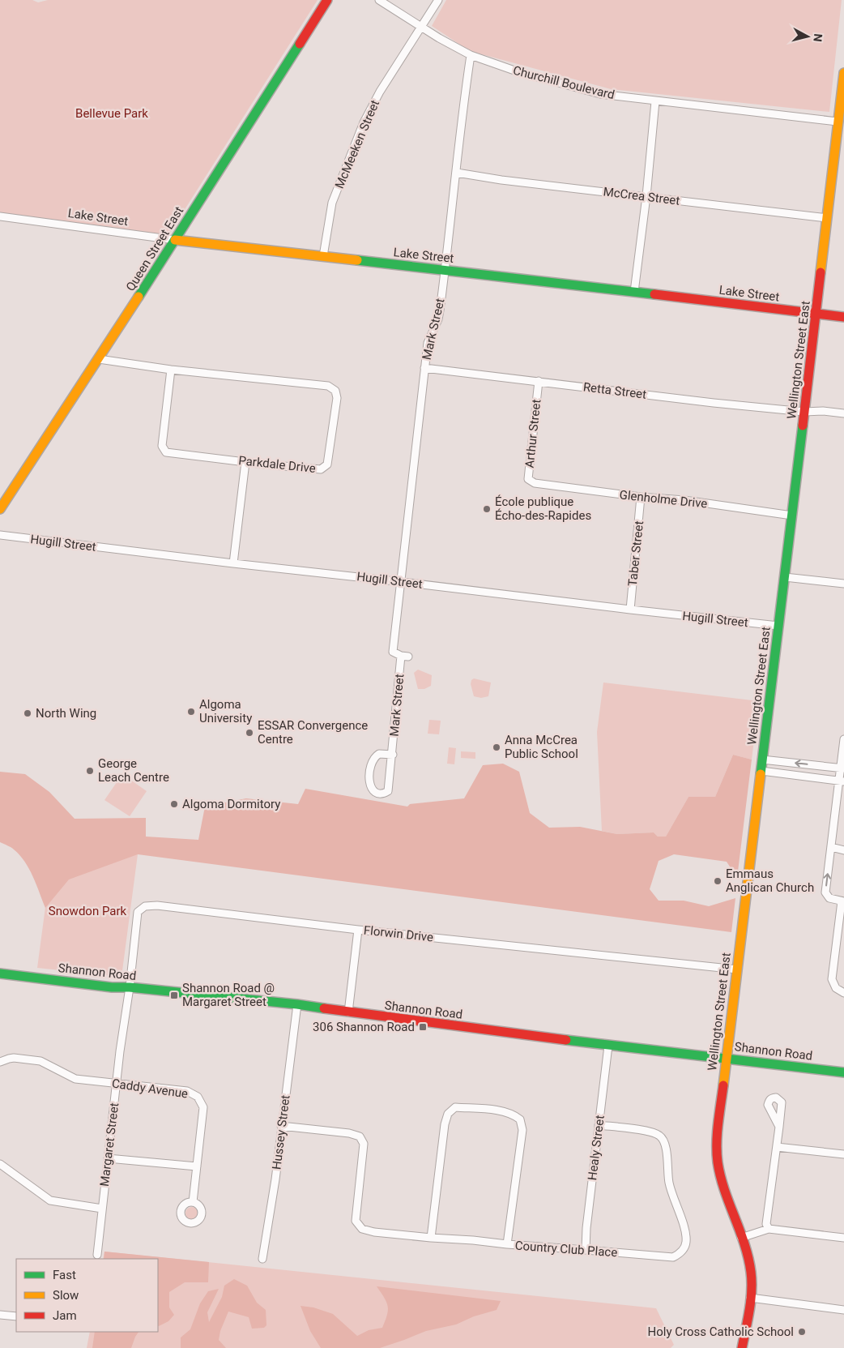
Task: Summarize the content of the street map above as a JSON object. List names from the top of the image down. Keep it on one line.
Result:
{"streets":{"main road":["Lake Street","Queen Street East","Wellington Street East","Shannon Road"],"street":["Churchill Boulevard","McMeeken Street","McCrea Street","Mark Street","Retta Street","Arthur Street","Parkdale Drive","Glenholme Drive","Hugill Street","Taber Street","Florwin Drive","Caddy Avenue","Hussey Street","Margaret Street","Healy Street","Country Club Place"]},"crossings":[["Churchill Boulevard","McMeeken Street"],["Churchill Boulevard","Mark Street"],["Churchill Boulevard","Wellington Street East"],["McMeeken Street","Lake Street"],["McCrea Street","Mark Street"],["McCrea Street","Wellington Street East"],["Lake Street","Queen Street East"],["Lake Street","Mark Street"],["Lake Street","Wellington Street East"],["Queen Street East","Parkdale Drive"],["Mark Street","Retta Street"],["Mark Street","Hugill Street"],["Wellington Street East","Retta Street"],["Wellington Street East","Glenholme Drive"],["Wellington Street East","Hugill Street"],["Wellington Street East","Florwin Drive"],["Wellington Street East","Shannon Road"],["Retta Street","Arthur Street"],["Arthur Street","Glenholme Drive"],["Glenholme Drive","Taber Street"],["Hugill Street","Taber Street"],["Florwin Drive","Shannon Road"],["Florwin Drive","Margaret Street"],["Shannon Road","Hussey Street"],["Shannon Road","Margaret Street"],["Shannon Road","Healy Street"],["Caddy Avenue","Margaret Street"],["Hussey Street","Country Club Place"],["Healy Street","Country Club Place"]],"parks":["Bellevue Park","Snowdon Park"],"places":{"other":["École publique Écho-des-Rapides","Algoma University","North Wing","ESSAR Convergence Centre","Anna McCrea Public School","George Leach Centre","Algoma Dormitory","Emmaus Anglican Church","Holy Cross Catholic School"],"transit":["Shannon Road @ Margaret Street","306 Shannon Road"]},"legend":["Fast","Slow","Jam"],"north":"right"}
